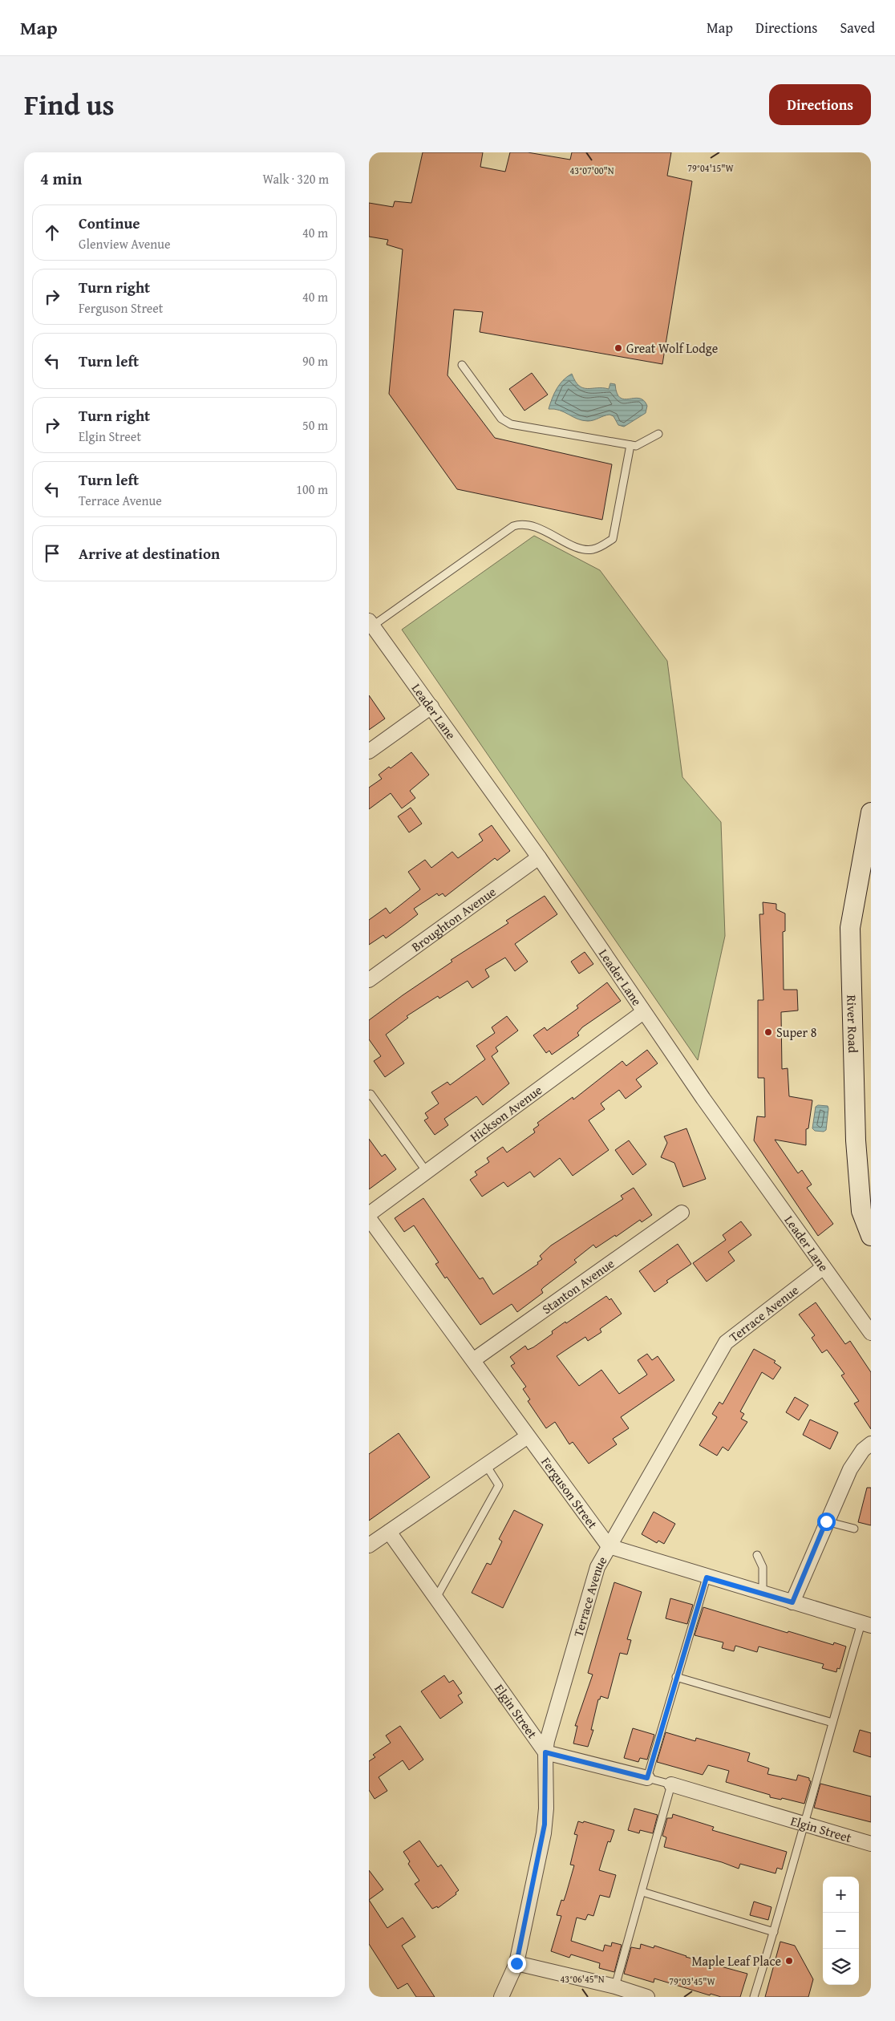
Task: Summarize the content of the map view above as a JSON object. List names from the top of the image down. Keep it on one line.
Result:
{"streets":{"main road":["River Road"],"street":["Leader Lane","Broughton Avenue","Hickson Avenue","Stanton Avenue","Terrace Avenue","Ferguson Street","Elgin Street"]},"crossings":[["Leader Lane","Broughton Avenue"],["Leader Lane","Hickson Avenue"],["Leader Lane","Terrace Avenue"],["Stanton Avenue","Ferguson Street"],["Terrace Avenue","Ferguson Street"],["Terrace Avenue","Elgin Street"]],"places":["Great Wolf Lodge","Super 8","Maple Leaf Place"],"page":{"header":"Map","nav":["Map","Directions","Saved"],"title":"Find us","buttons":"Directions","heading":["4 min","Walk · 320 m"],"list":[["Continue","Glenview Avenue","40 m"],["Turn right","Ferguson Street","40 m"],["Turn left","90 m"],["Turn right","Elgin Street","50 m"],["Turn left","Terrace Avenue","100 m"],"Arrive at destination"],"map_buttons":["+","−"]},"coordinates":["79°04'15\"W","43°07'00\"N","43°06'45\"N","79°03'45\"W"]}
